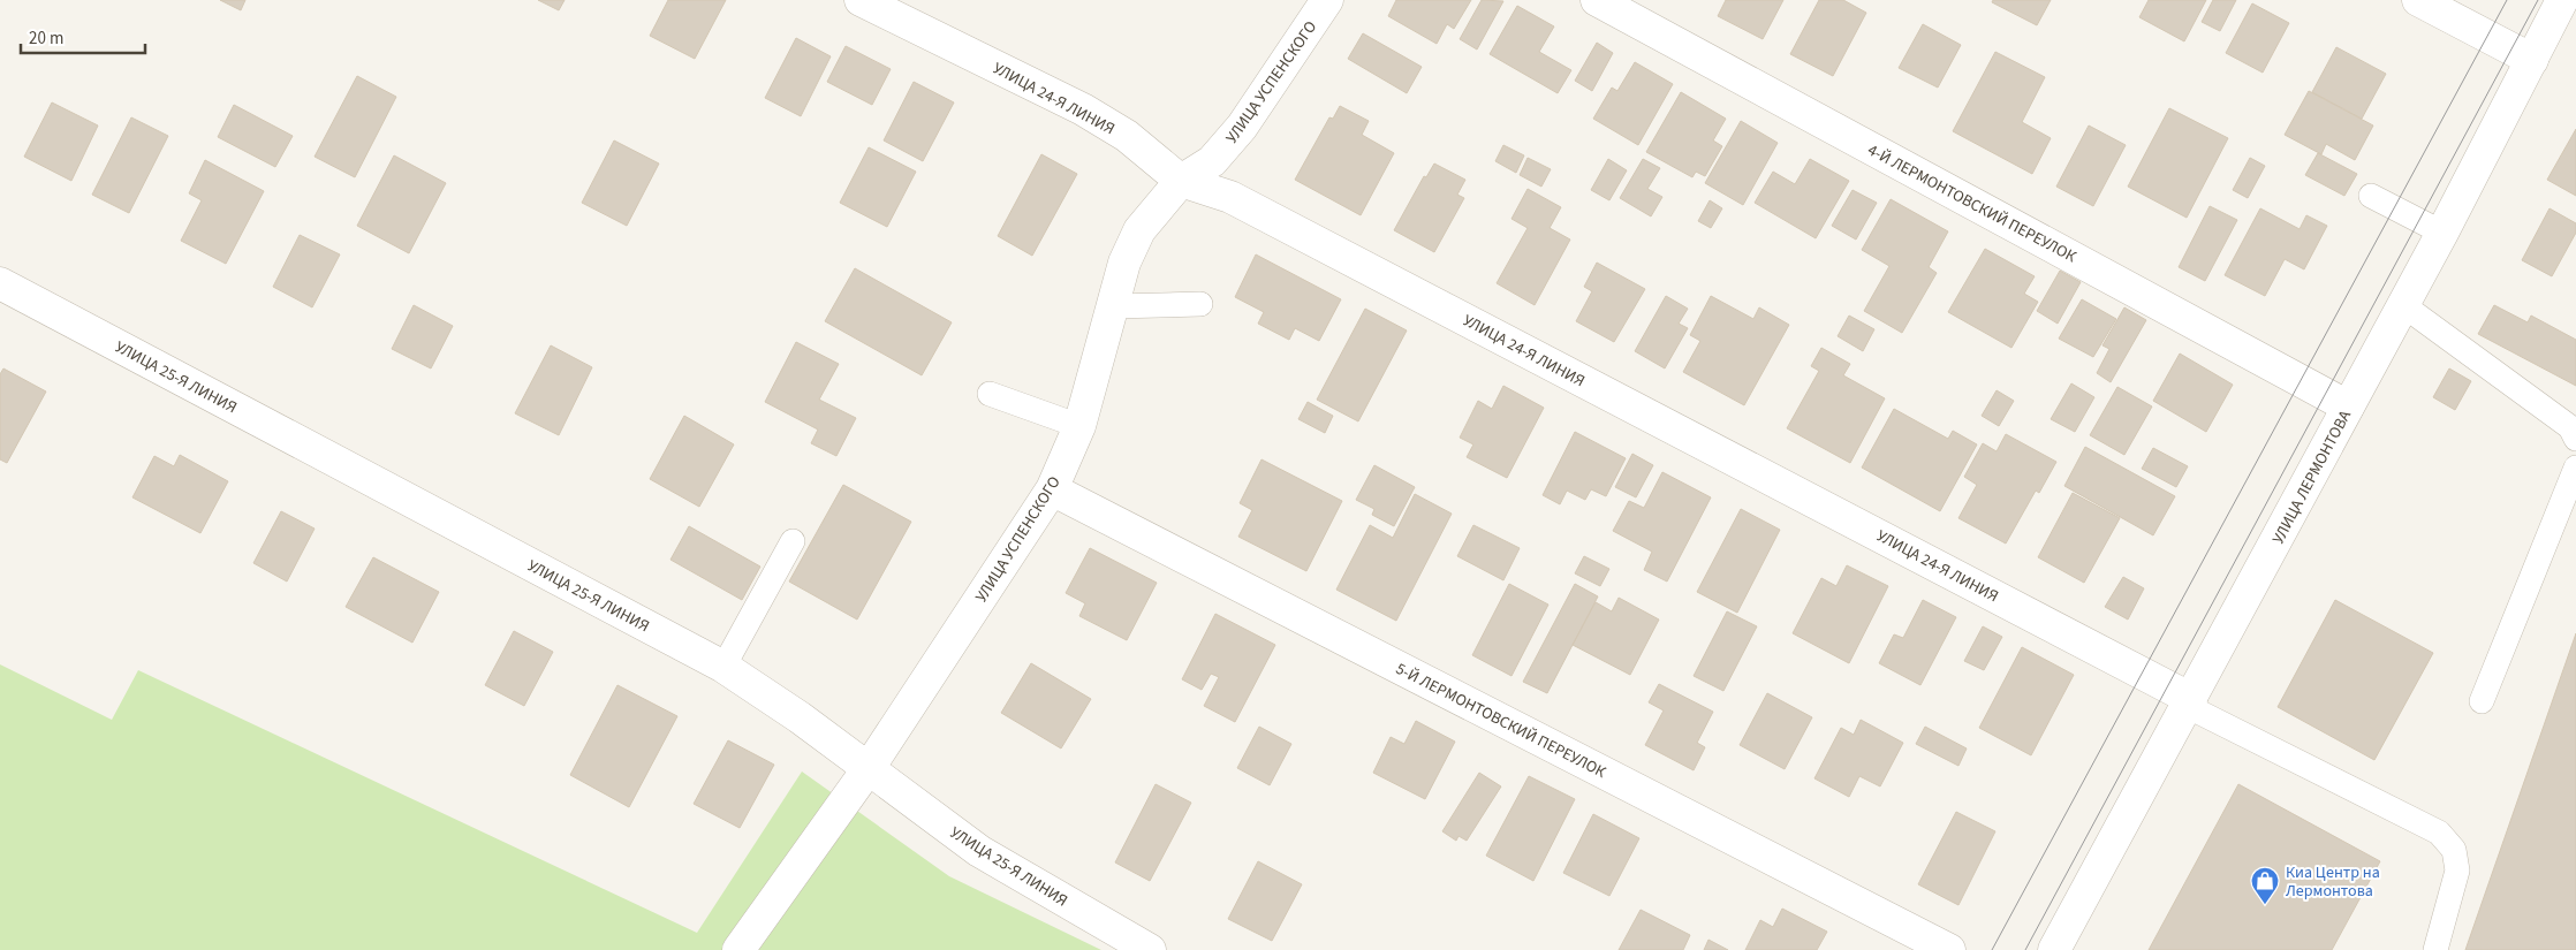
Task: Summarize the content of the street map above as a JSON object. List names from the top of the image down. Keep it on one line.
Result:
{"streets":{"street":["УЛИЦА УСПЕНСКОГО","УЛИЦА 24-Я ЛИНИЯ","4-Й ЛЕРМОНТОВСКИЙ ПЕРЕУЛОК","УЛИЦА 25-Я ЛИНИЯ","УЛИЦА ЛЕРМОНТОВА","5-Й ЛЕРМОНТОВСКИЙ ПЕРЕУЛОК"]},"crossings":[["УЛИЦА УСПЕНСКОГО","УЛИЦА 24-Я ЛИНИЯ"],["УЛИЦА УСПЕНСКОГО","УЛИЦА 25-Я ЛИНИЯ"],["УЛИЦА УСПЕНСКОГО","5-Й ЛЕРМОНТОВСКИЙ ПЕРЕУЛОК"],["УЛИЦА 24-Я ЛИНИЯ","УЛИЦА ЛЕРМОНТОВА"],["4-Й ЛЕРМОНТОВСКИЙ ПЕРЕУЛОК","УЛИЦА ЛЕРМОНТОВА"]],"places":{"shop":["Киа Центр на Лермонтова"]},"scale_bar":"20 m"}
